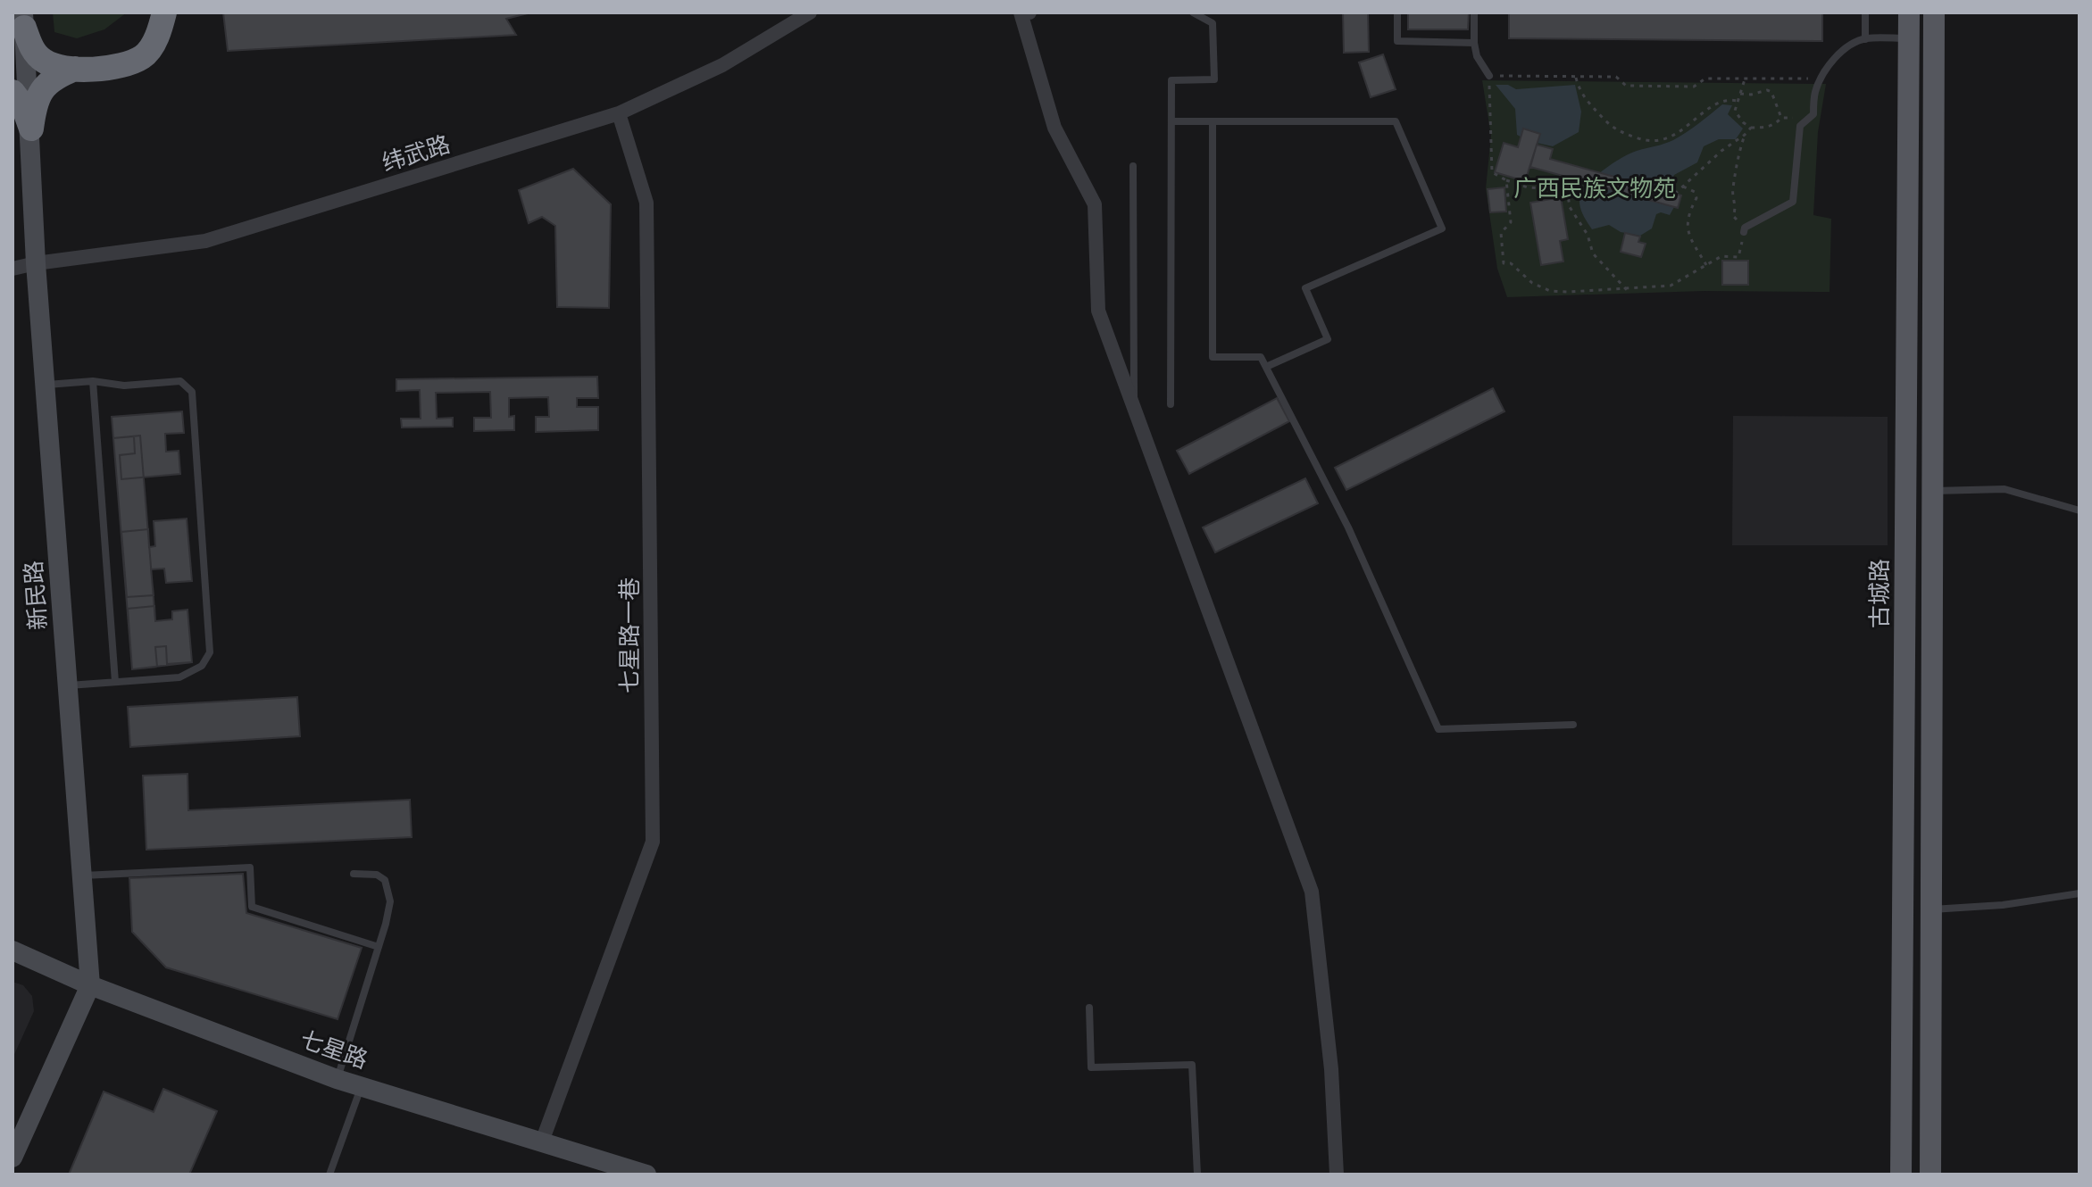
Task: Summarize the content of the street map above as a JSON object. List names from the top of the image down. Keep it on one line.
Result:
{"streets":{"main road":["古城路","新民路","七星路"],"street":["纬武路","七星路一巷"]},"crossings":[["纬武路","新民路"],["纬武路","七星路一巷"],["新民路","七星路"],["七星路一巷","七星路"]],"parks":["广西民族文物苑"]}
